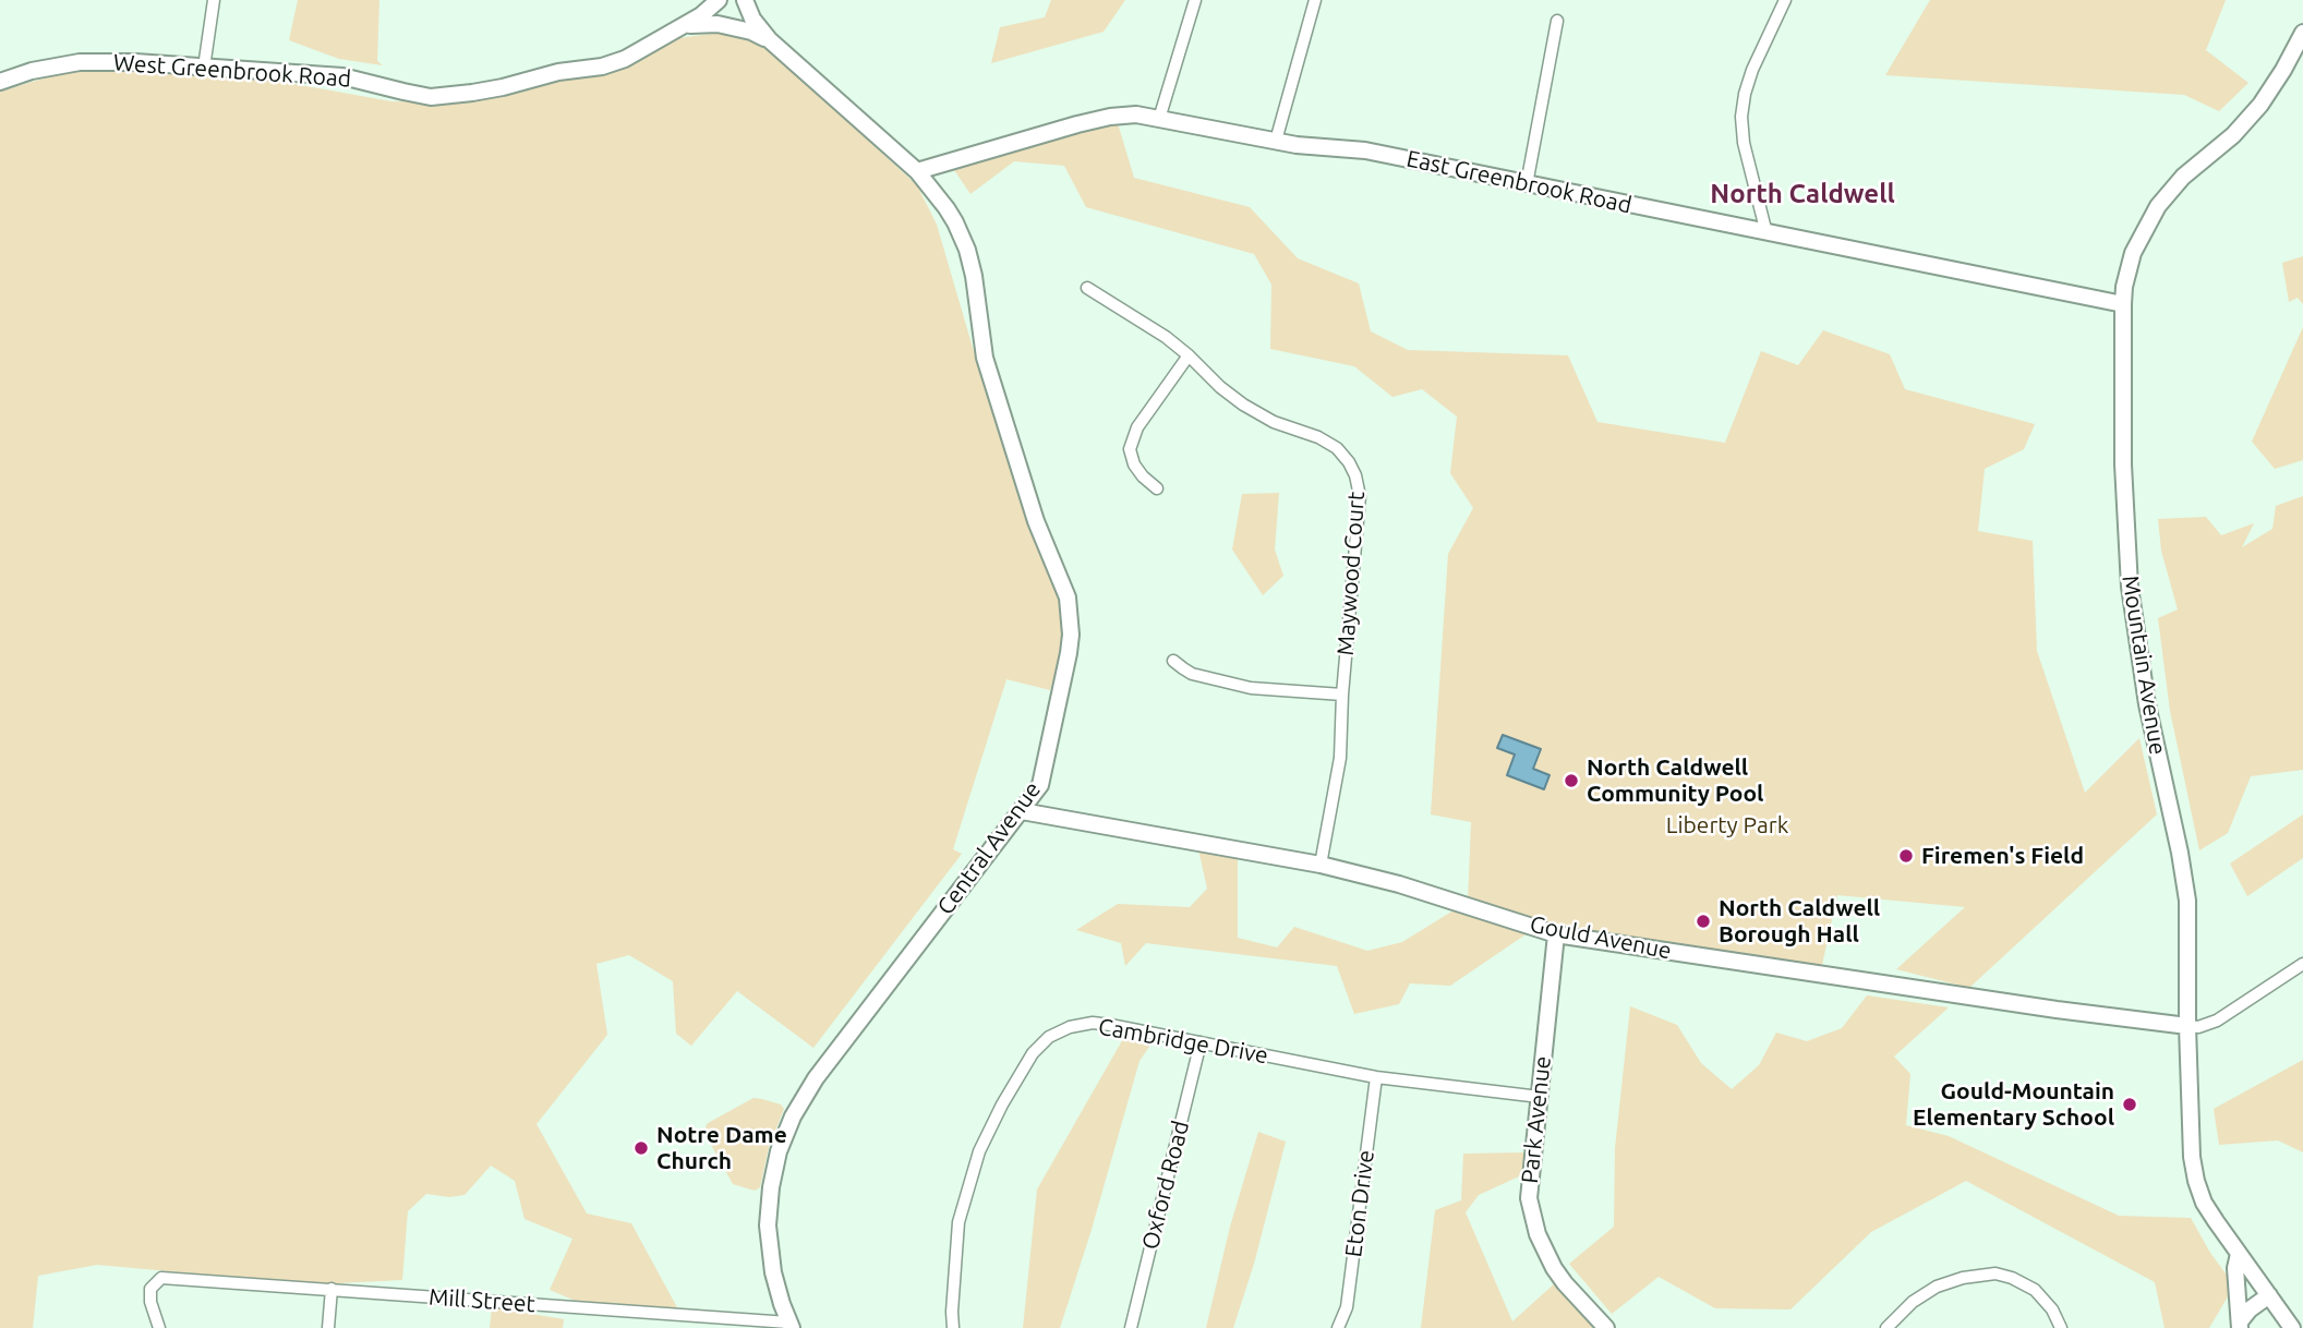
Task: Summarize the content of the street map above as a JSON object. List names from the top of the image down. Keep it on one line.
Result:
{"streets":{"street":["West Greenbrook Road","East Greenbrook Road","Maywood Court","Mountain Avenue","Central Avenue","Gould Avenue","Cambridge Drive","Park Avenue","Oxford Road","Eton Drive","Mill Street"]},"crossings":[["East Greenbrook Road","Mountain Avenue"],["East Greenbrook Road","Central Avenue"],["Maywood Court","Gould Avenue"],["Mountain Avenue","Gould Avenue"],["Central Avenue","Gould Avenue"],["Central Avenue","Mill Street"],["Gould Avenue","Park Avenue"],["Cambridge Drive","Park Avenue"],["Cambridge Drive","Oxford Road"],["Cambridge Drive","Eton Drive"]],"districts":["North Caldwell"],"parks":["Liberty Park"],"places":["North Caldwell Community Pool","Firemen's Field","North Caldwell Borough Hall","Gould-Mountain Elementary School","Notre Dame Church"]}
